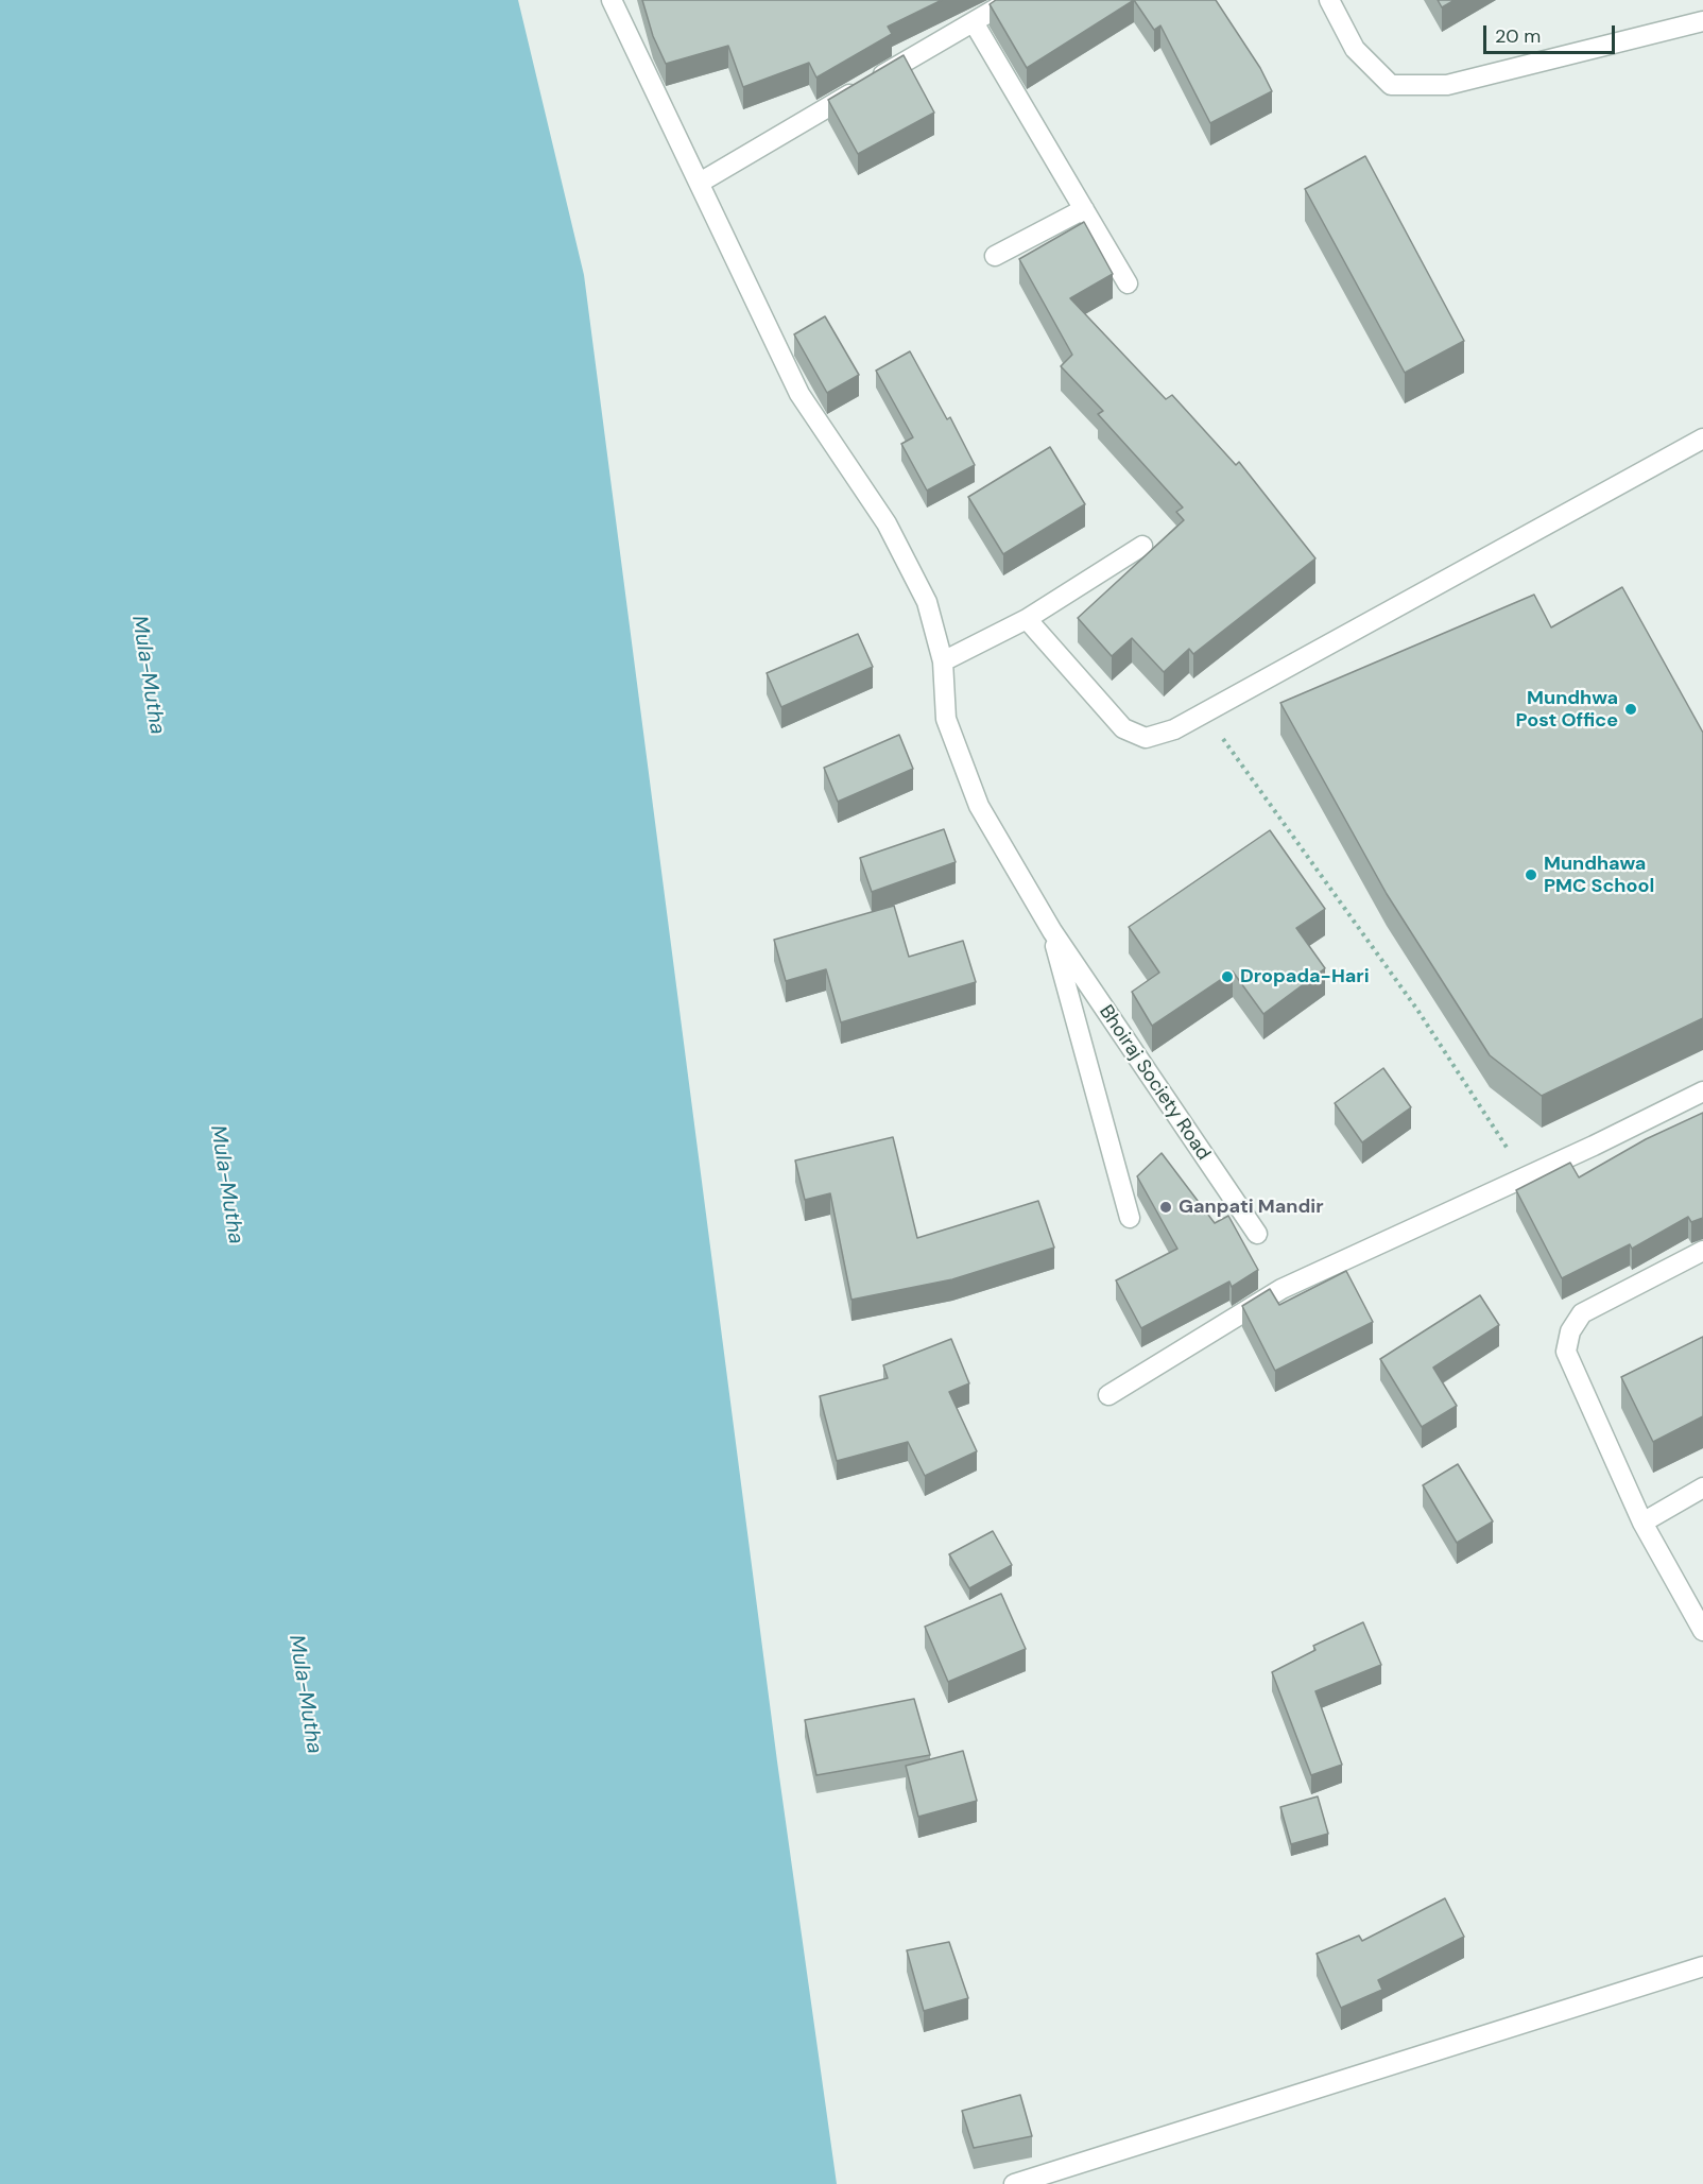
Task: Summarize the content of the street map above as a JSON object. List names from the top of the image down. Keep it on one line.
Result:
{"streets":{"street":["Bhoiraj Society Road"]},"water":["Mula-Mutha"],"places":["Mundhwa Post Office","Mundhawa PMC School","Dropada-Hari","Ganpati Mandir"],"scale_bar":"20 m"}
